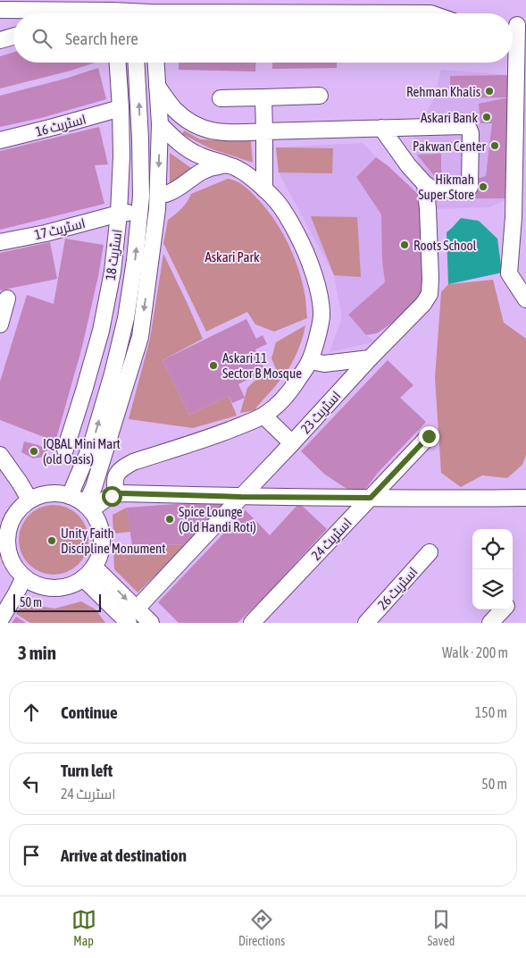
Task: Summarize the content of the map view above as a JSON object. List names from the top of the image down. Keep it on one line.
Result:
{"streets":{"street":["اسٹریٹ 16","اسٹریٹ 17","اسٹریٹ 18","اسٹریٹ 23","اسٹریٹ 24","اسٹریٹ 26"]},"crossings":[["اسٹریٹ 16","اسٹریٹ 18"],["اسٹریٹ 17","اسٹریٹ 18"]],"parks":["Askari Park"],"places":["Rehman Khalis","Askari Bank","Pakwan Center","Hikmah Super Store","Roots School","Askari 11 Sector B Mosque","IQBAL Mini Mart (old Oasis)","Spice Lounge (Old Handi Roti)","Unity Faith Discipline Monument"],"scale_bar":"50 m","page":{"search":"Search here","scale":"50 m","heading":["3 min","Walk · 200 m"],"list":[["Continue","150 m"],["Turn left","اسٹریٹ 24","50 m"],"Arrive at destination"],"nav":["Map","Directions","Saved"]}}
